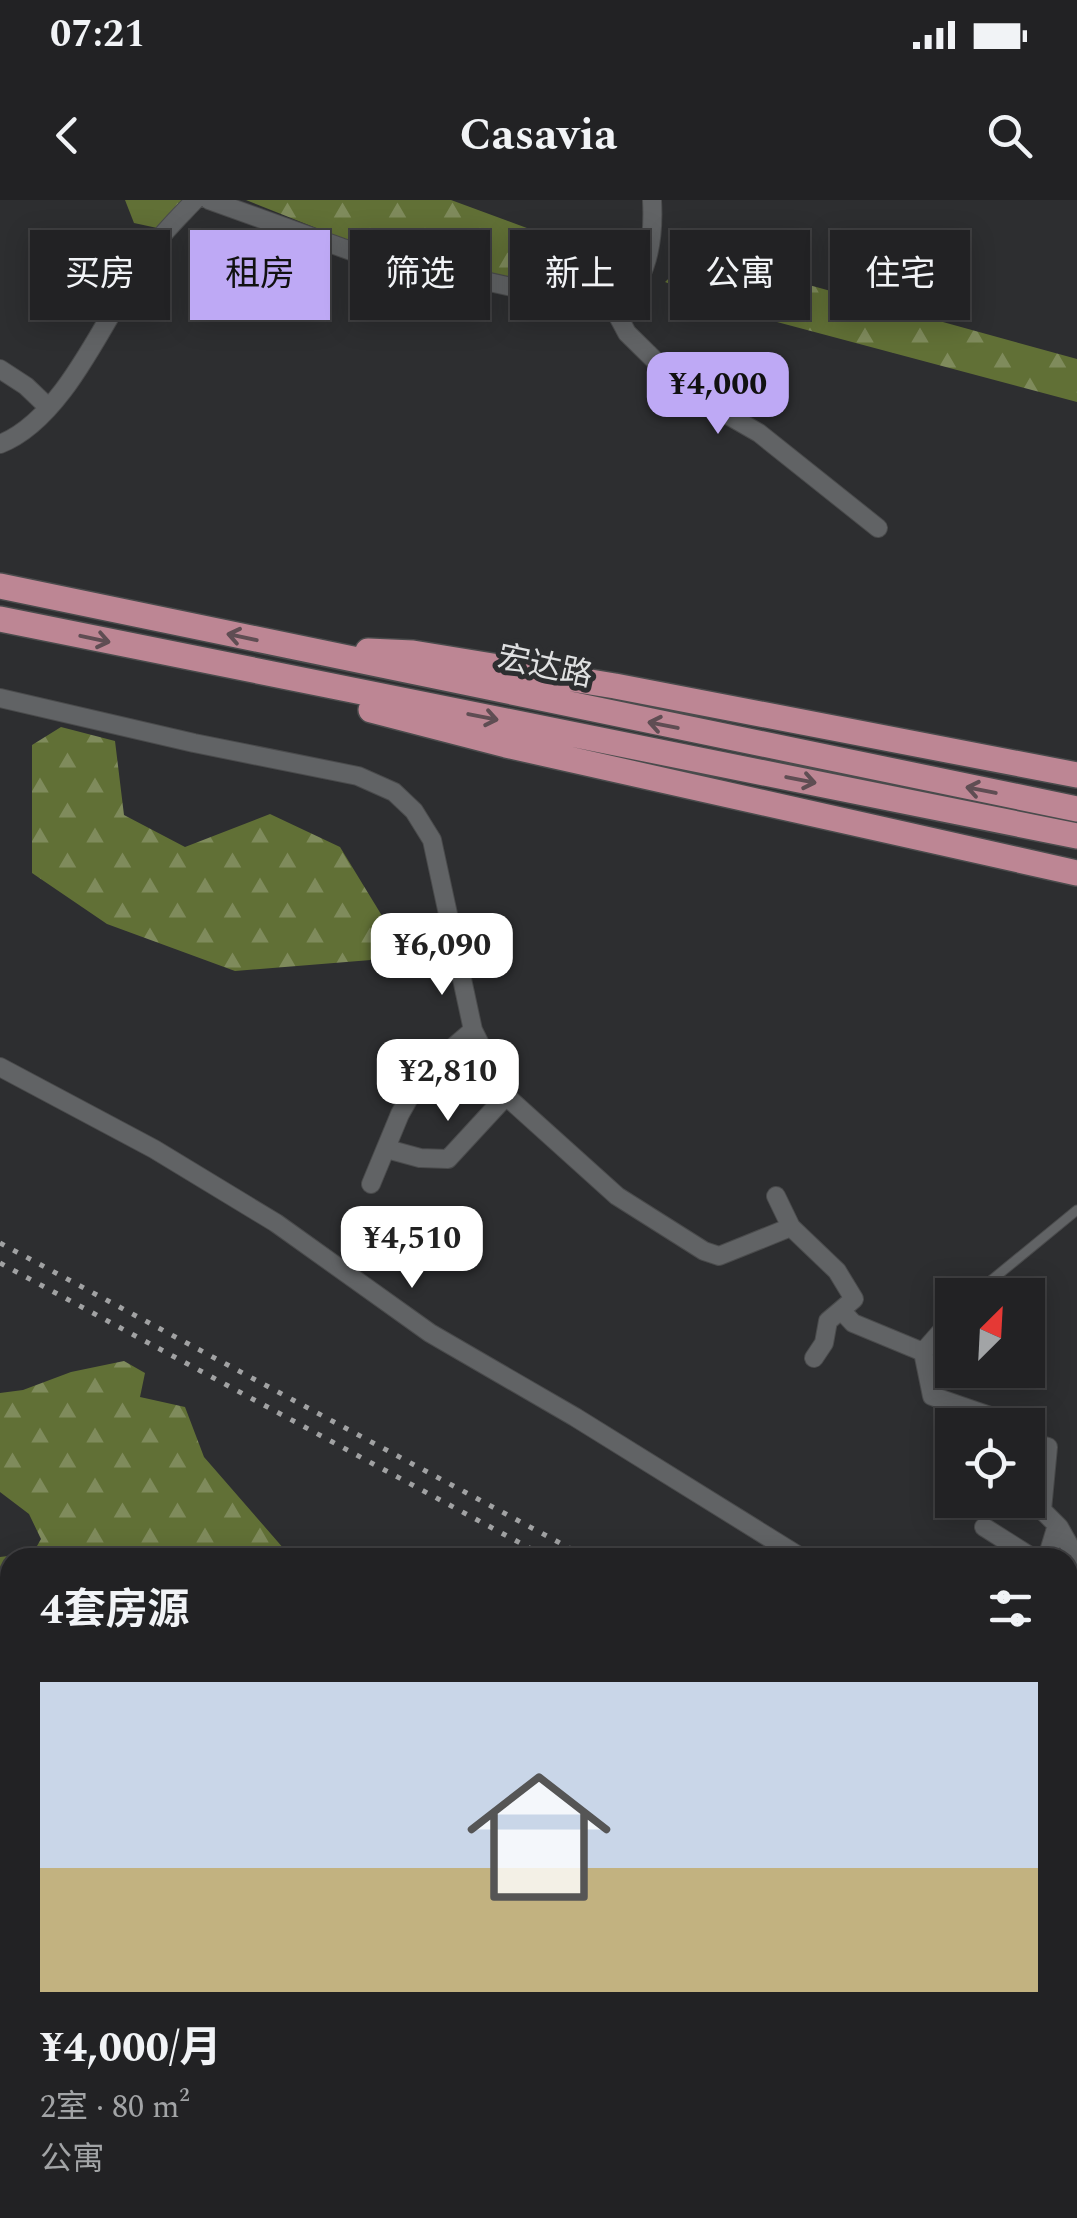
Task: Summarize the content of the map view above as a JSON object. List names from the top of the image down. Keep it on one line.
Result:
{"streets":{"main road":["宏达路"]},"north":"top right","page":{"status":"07:21","header":"Casavia","chip":["买房","租房","筛选","新上","公寓","住宅"],"price":["¥4,000","¥6,090","¥2,810","¥4,510"],"heading":"4套房源","list":[{"name":"¥4,000/月","note":"2室 · 80 m² · 公寓"}]}}
